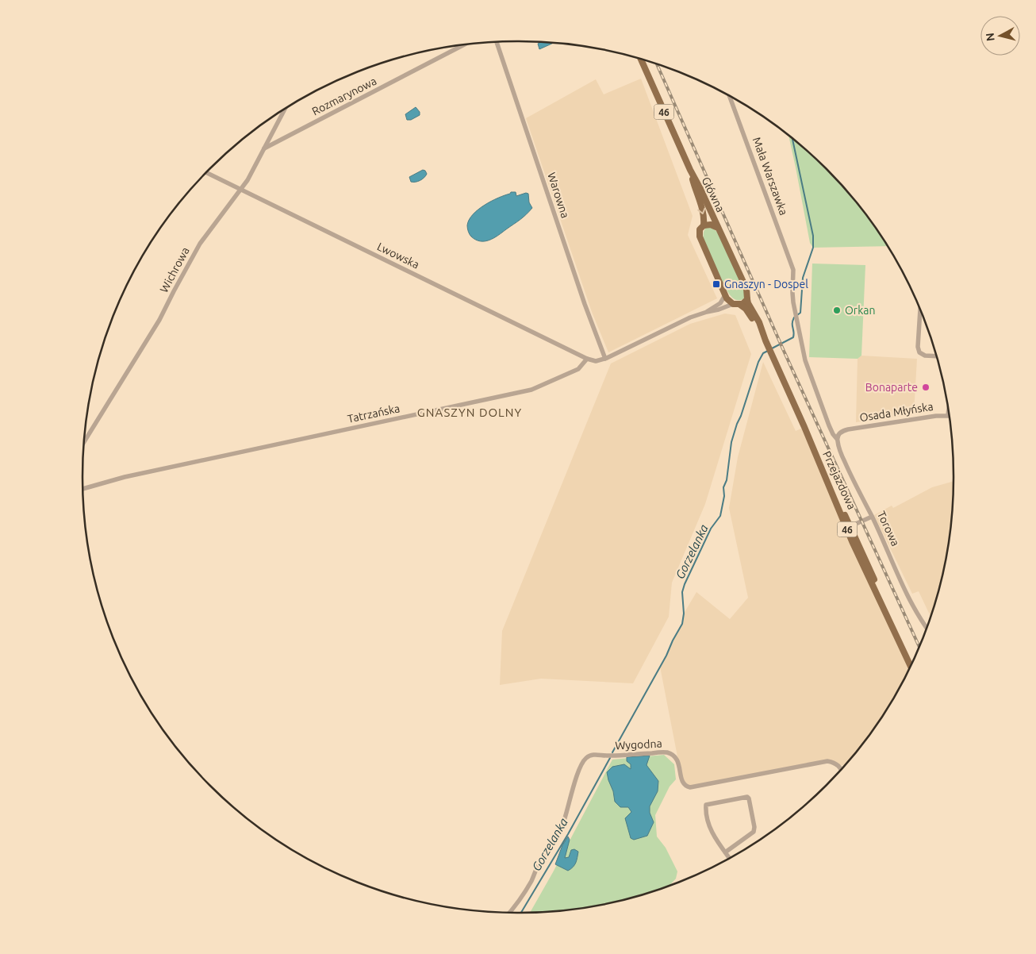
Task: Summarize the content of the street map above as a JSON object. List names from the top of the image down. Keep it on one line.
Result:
{"streets":{"main road":["46","Główna","Przejazdowa"],"street":["Rozmarynowa","Mała Warszawka","Warowna","Lwowska","Wichrowa","Osada Młyńska","Tatrzańska","Torowa","Wygodna"]},"crossings":[["Rozmarynowa","Wichrowa"],["46","Główna"],["46","Przejazdowa"],["Mała Warszawka","Torowa"],["Lwowska","Wichrowa"],["Lwowska","Tatrzańska"],["Osada Młyńska","Torowa"]],"districts":["GNASZYN DOLNY"],"water":["Gorzelanka"],"places":{"transit":["Gnaszyn - Dospel"],"other":["Orkan","Bonaparte"]},"north":"left"}
